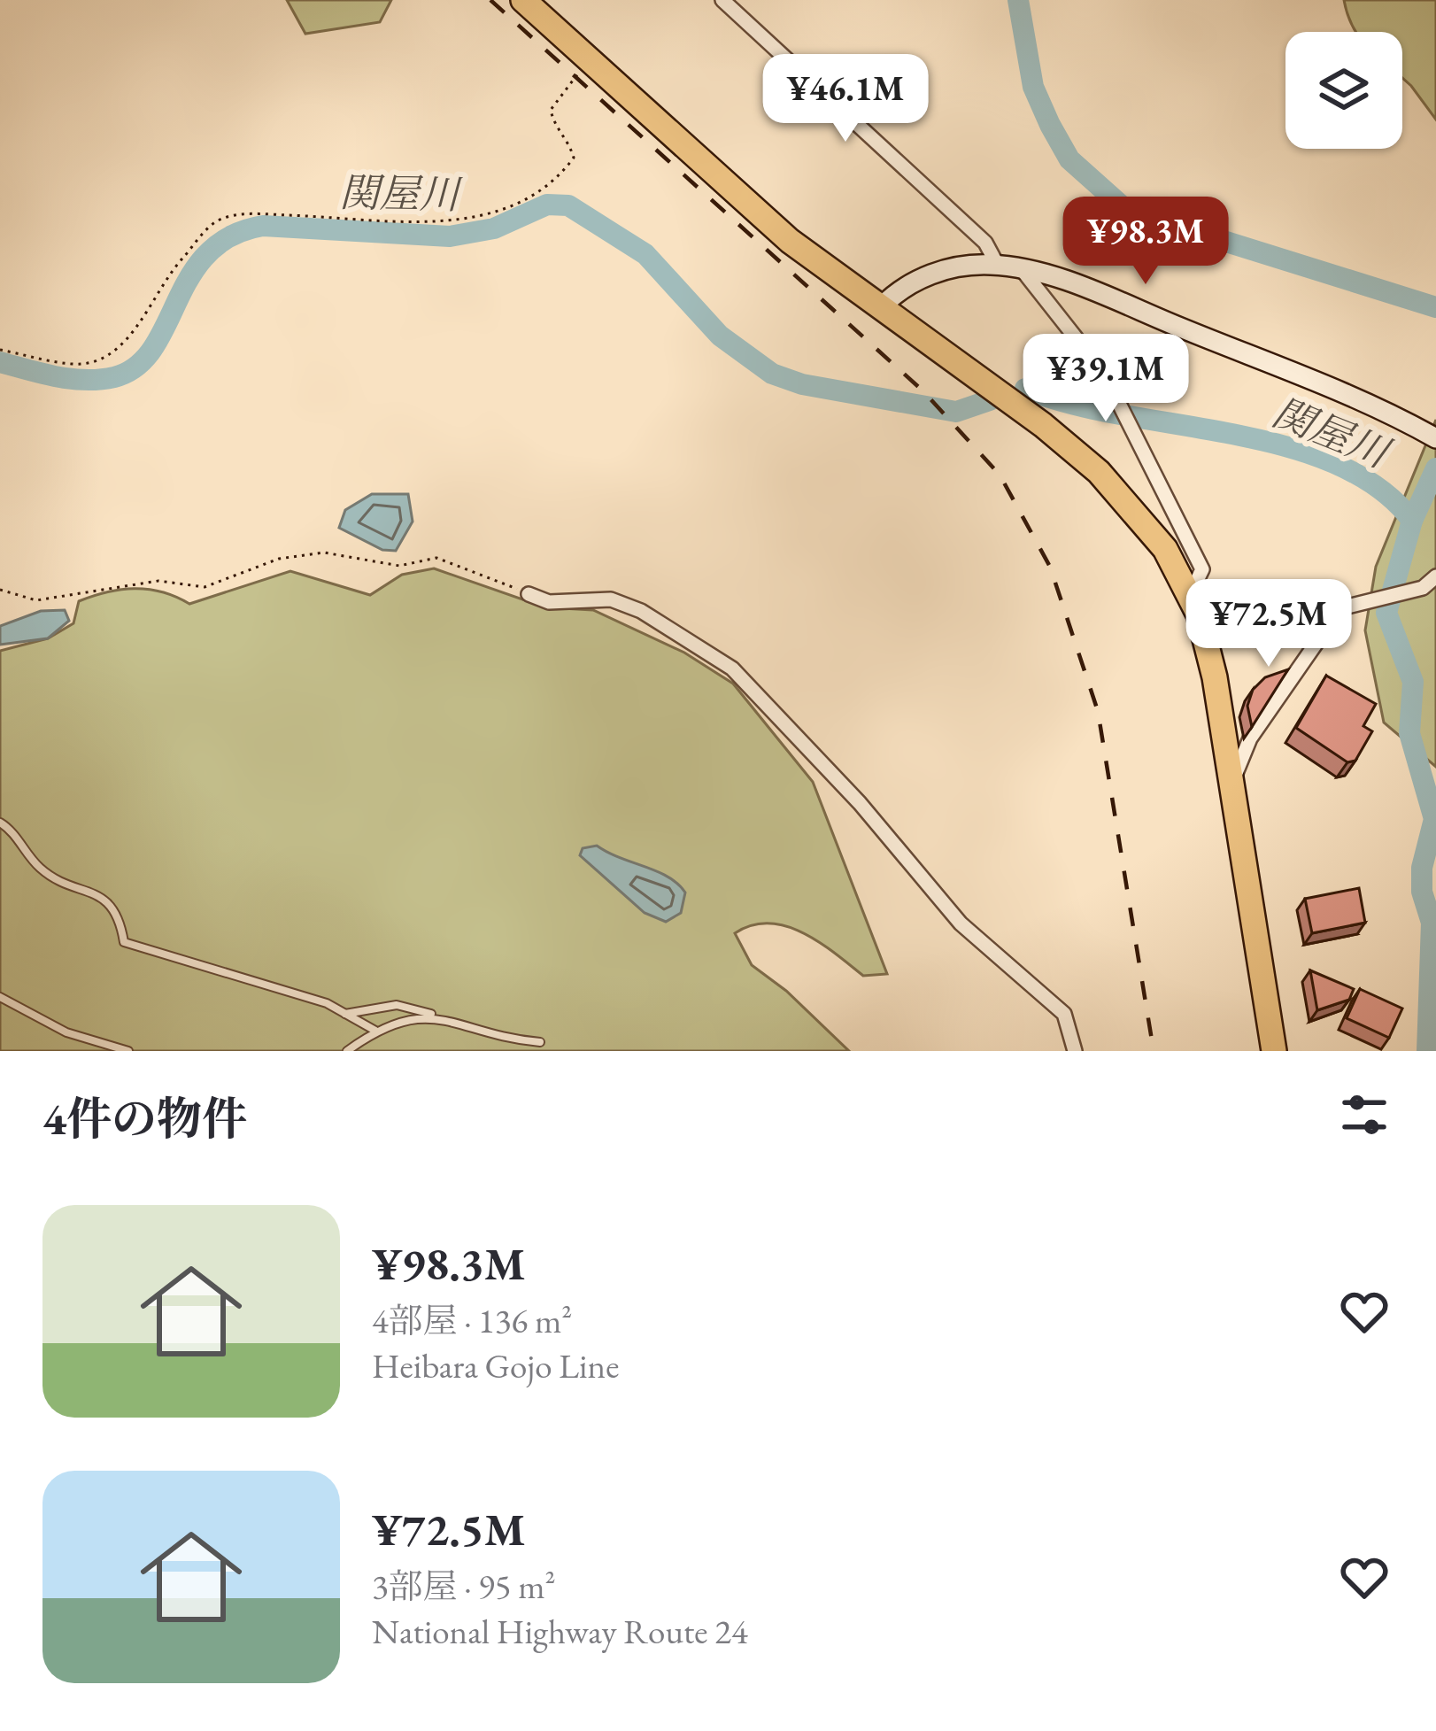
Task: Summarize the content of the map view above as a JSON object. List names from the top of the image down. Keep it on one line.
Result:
{"water":["関屋川"],"page":{"price":["¥46.1M","¥98.3M","¥39.1M","¥72.5M"],"heading":"4件の物件","list":[{"name":"¥98.3M","note":"4部屋 · 136 m² · Heibara Gojo Line"},{"name":"¥72.5M","note":"3部屋 · 95 m² · National Highway Route 24"}]}}
